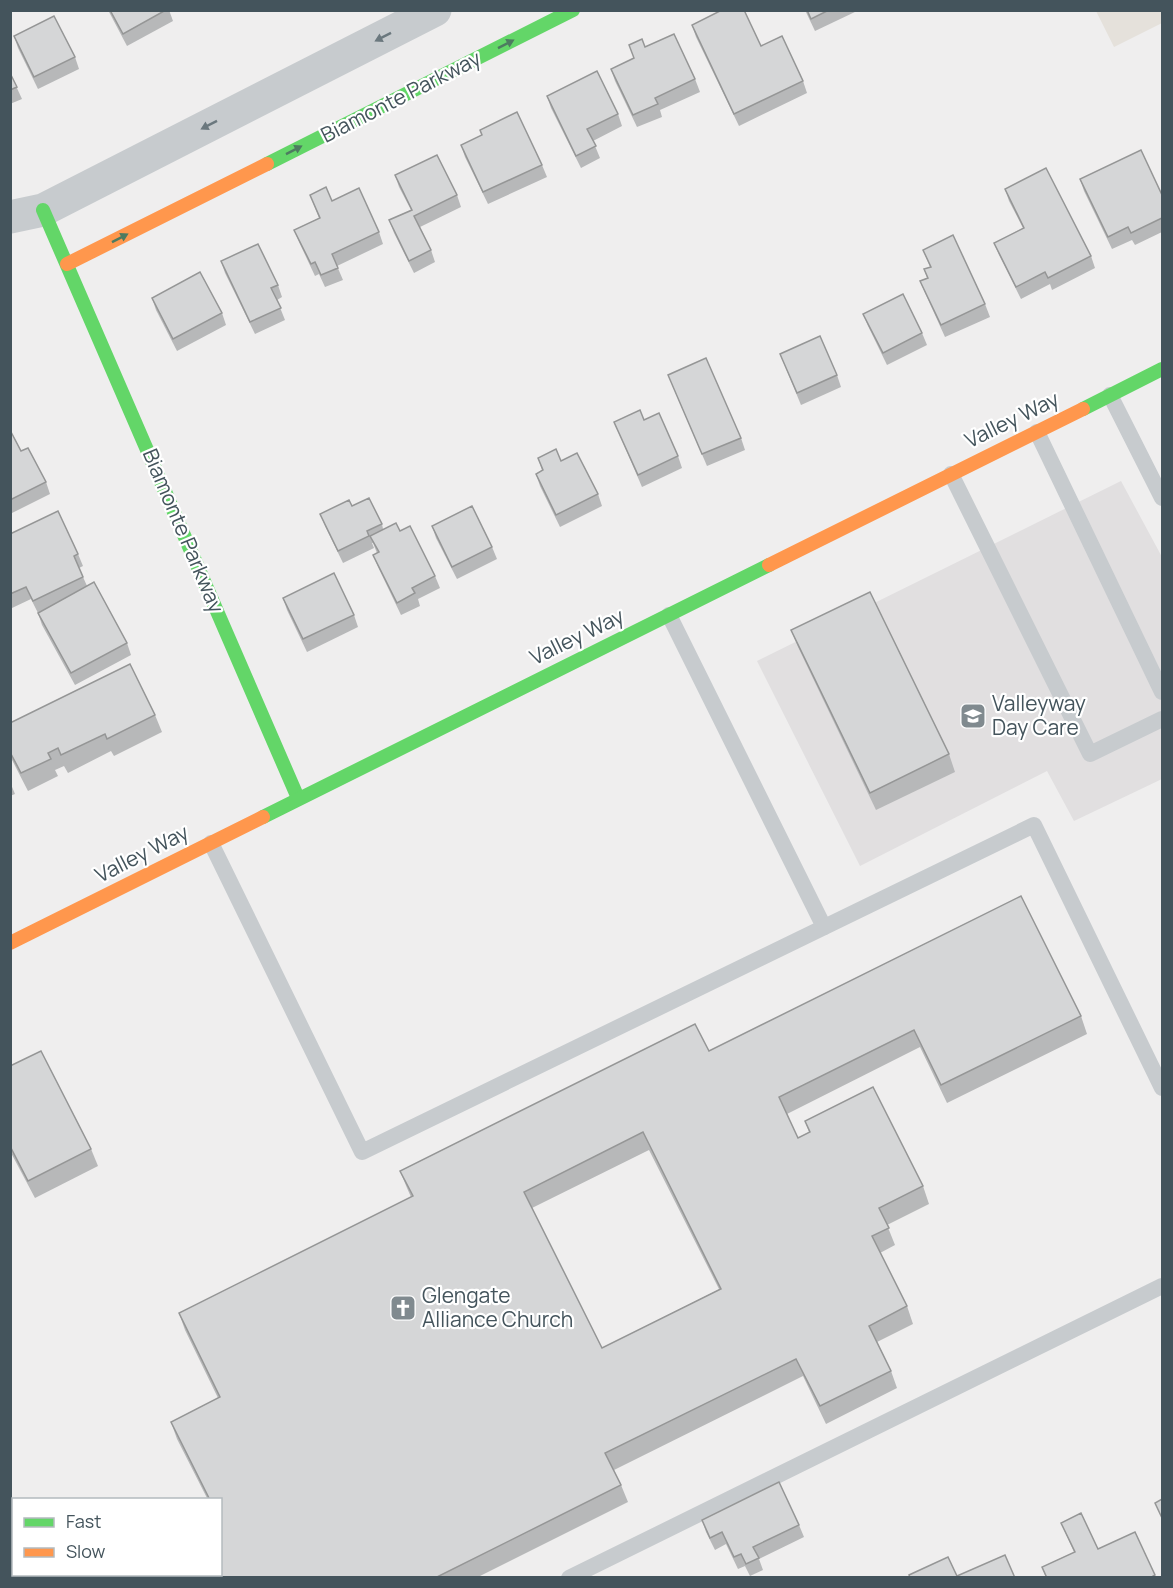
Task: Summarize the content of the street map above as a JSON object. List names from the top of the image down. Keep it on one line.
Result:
{"streets":{"street":["Biamonte Parkway","Valley Way"]},"crossings":[["Biamonte Parkway","Valley Way"]],"places":{"school or university":["Valleyway Day Care"],"church":["Glengate Alliance Church"]},"legend":["Fast","Slow"]}
